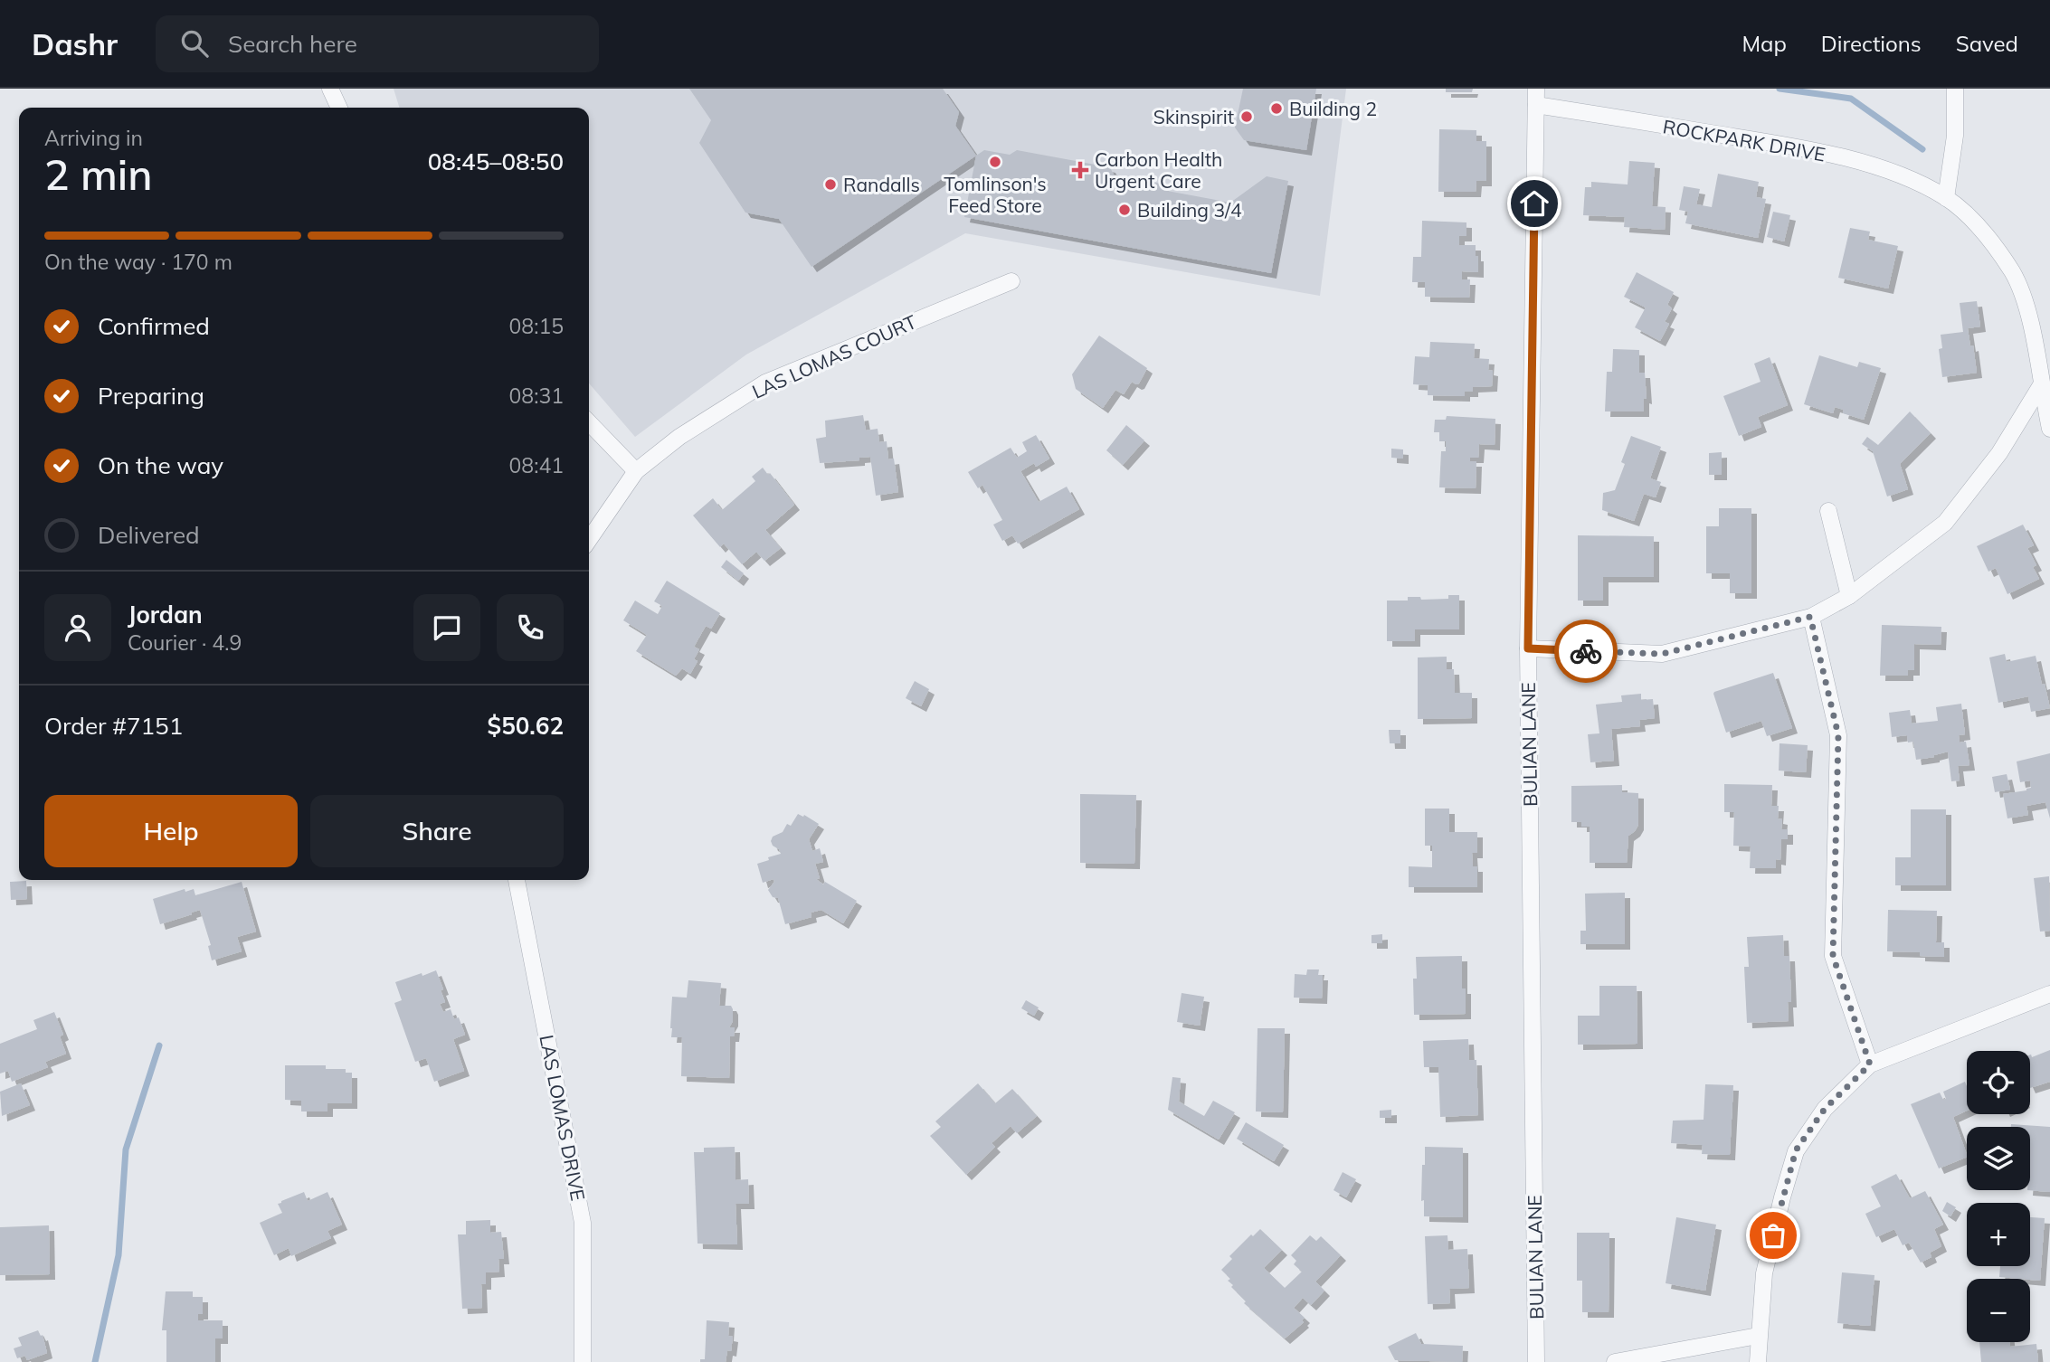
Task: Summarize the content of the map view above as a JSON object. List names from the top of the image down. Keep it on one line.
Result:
{"streets":{"street":["ROCKPARK DRIVE","LAS LOMAS COURT","BULIAN LANE","LAS LOMAS DRIVE"]},"crossings":[["ROCKPARK DRIVE","BULIAN LANE"]],"places":{"other":["Building 2","Skinspirit","Tomlinson's Feed Store","Randalls","Building 3/4"],"health":["Carbon Health Urgent Care"]},"page":{"header":"Dashr","search":"Search here","nav":["Map","Directions","Saved"],"heading":["2 min","Arriving in","08:45–08:50"],"panel":["Jordan","Courier · 4.9","Order #7151","$50.62"],"bar":"On the way · 170 m","list":[["Confirmed","08:15"],["Preparing","08:31"],["On the way","08:41"],"Delivered"],"buttons":["Help","Share"],"map_buttons":["+","−"]}}
